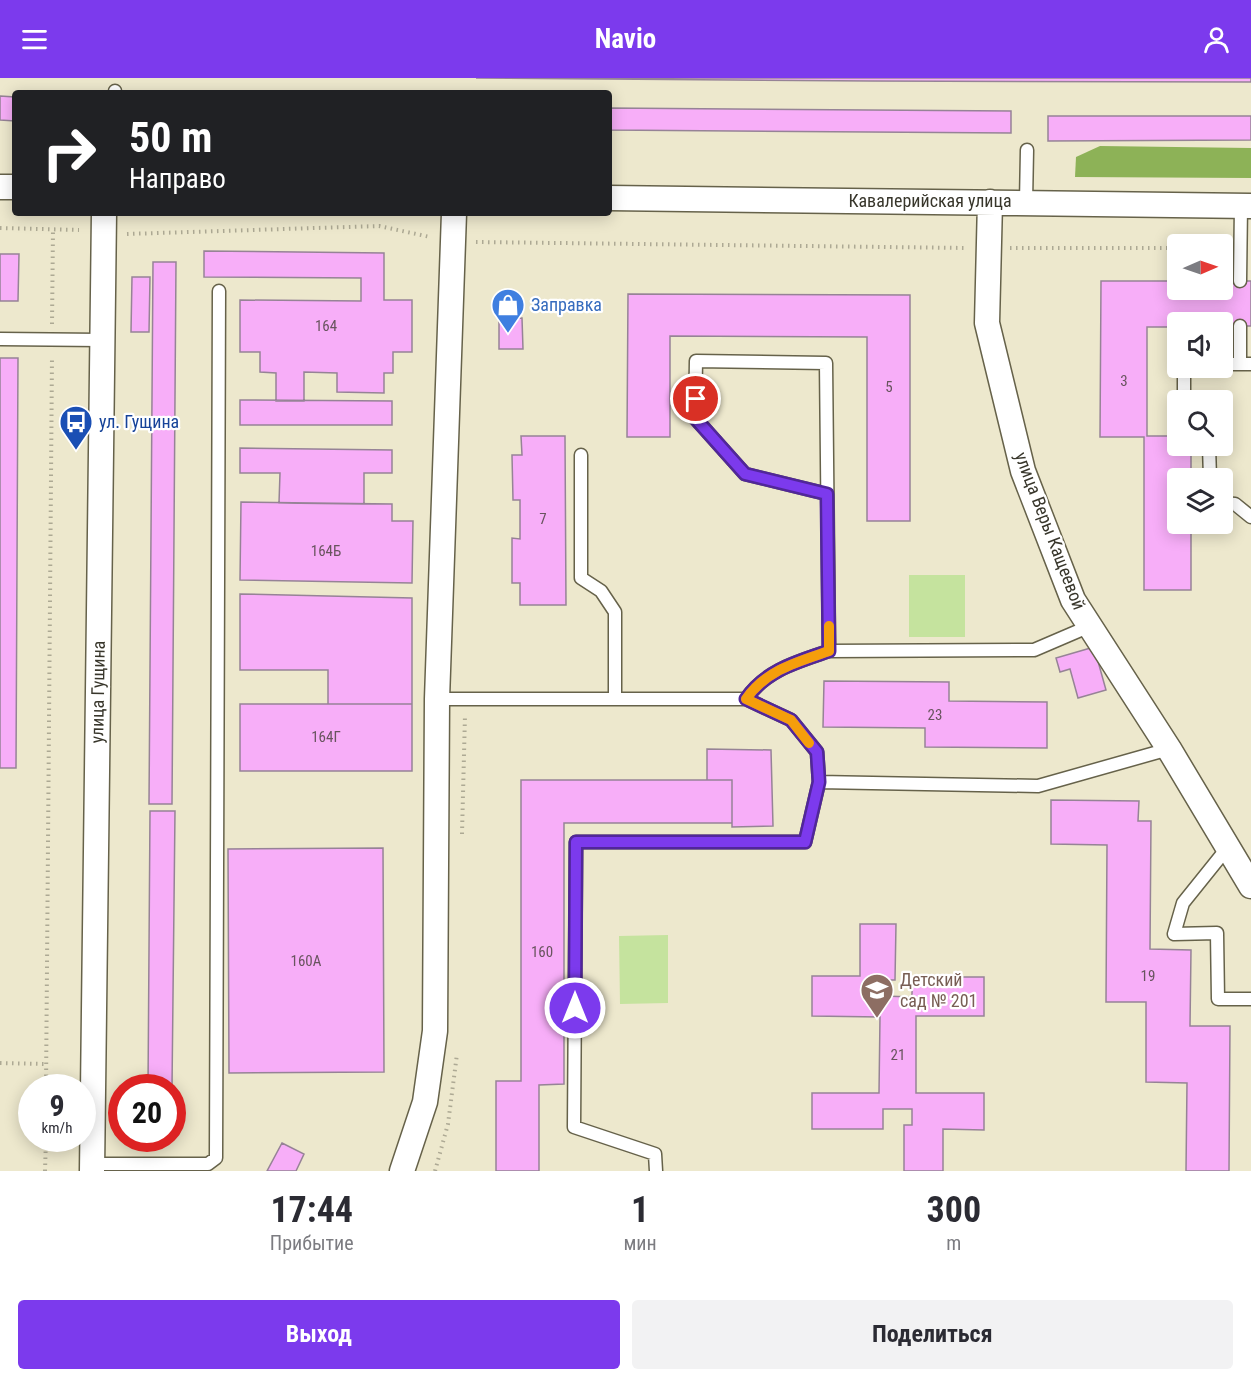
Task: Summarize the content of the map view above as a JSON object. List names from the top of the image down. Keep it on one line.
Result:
{"streets":{"street":["Кавалерийская улица","улица Веры Кащеевой","улица Гущина"]},"crossings":[["Кавалерийская улица","улица Веры Кащеевой"]],"places":{"shop":["Заправка"],"bus stop":["ул. Гущина"],"school or university":["Детский сад № 201"]},"house_numbers":["164","3","5","7","164Б","23","164Г","160","160А","19","21"],"north":"right","page":{"header":"Navio","turn":["50 m","Направо"],"speed":"9 km/h","limit":"20","eta":["17:44","Прибытие","1","мин","300","m"],"buttons":["Выход","Поделиться"]}}
